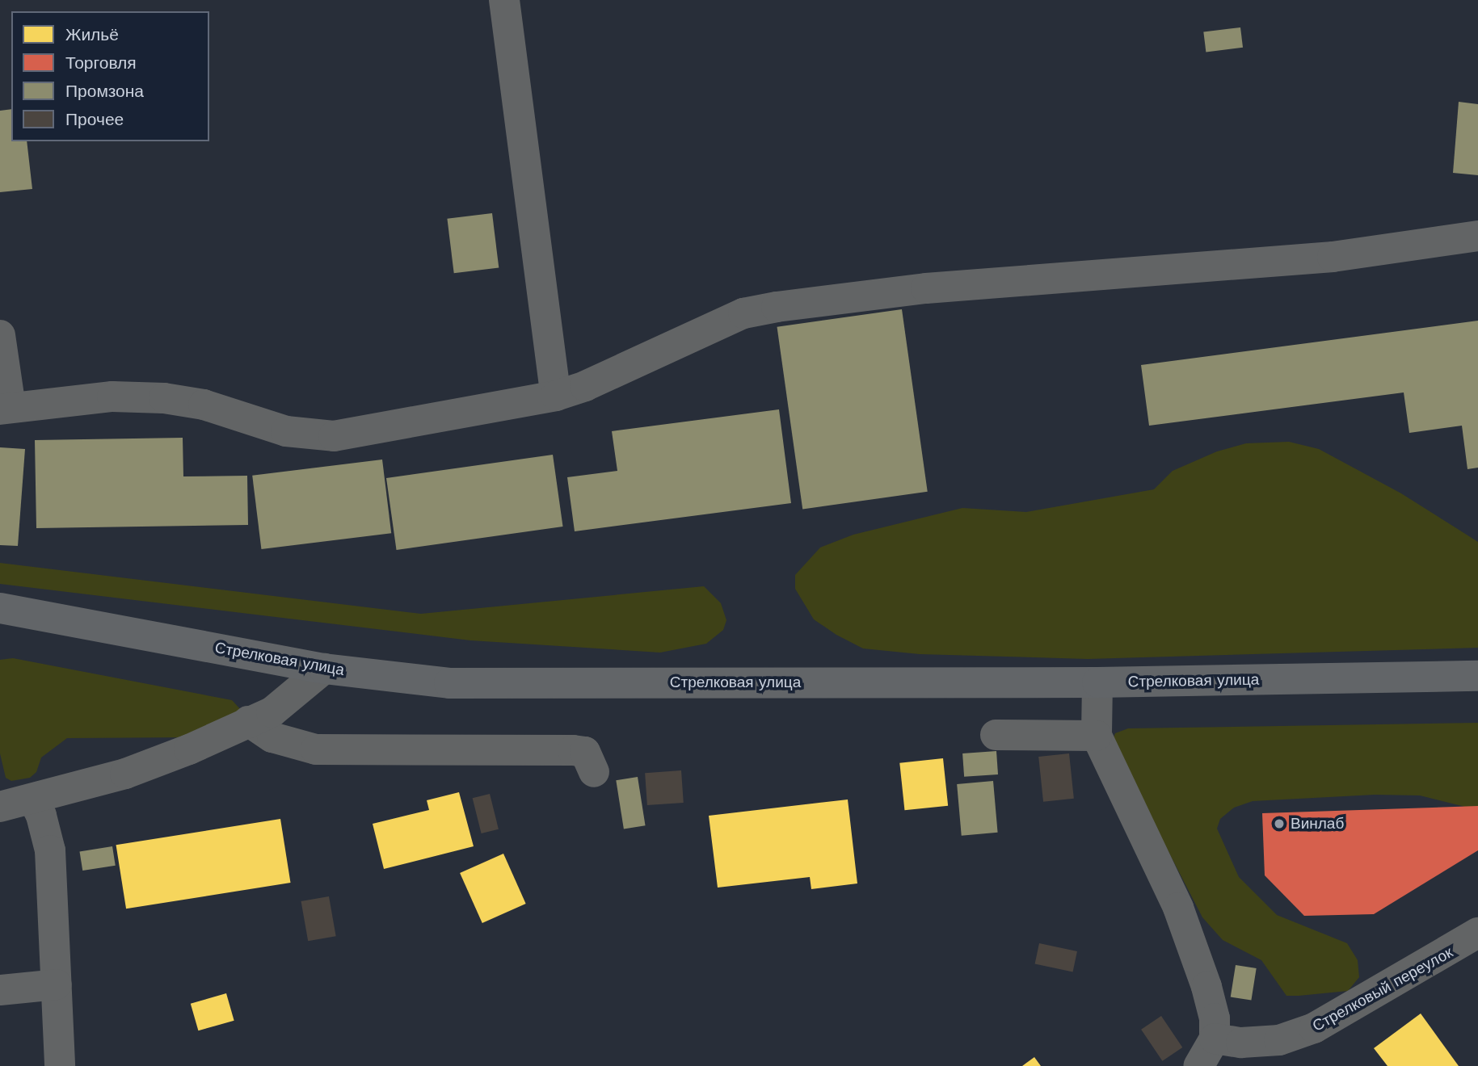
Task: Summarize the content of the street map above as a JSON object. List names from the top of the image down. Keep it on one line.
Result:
{"streets":{"main road":["Стрелковая улица"],"street":["Стрелковый переулок"]},"places":["Винлаб"],"legend":["Жильё","Торговля","Промзона","Прочее"]}
